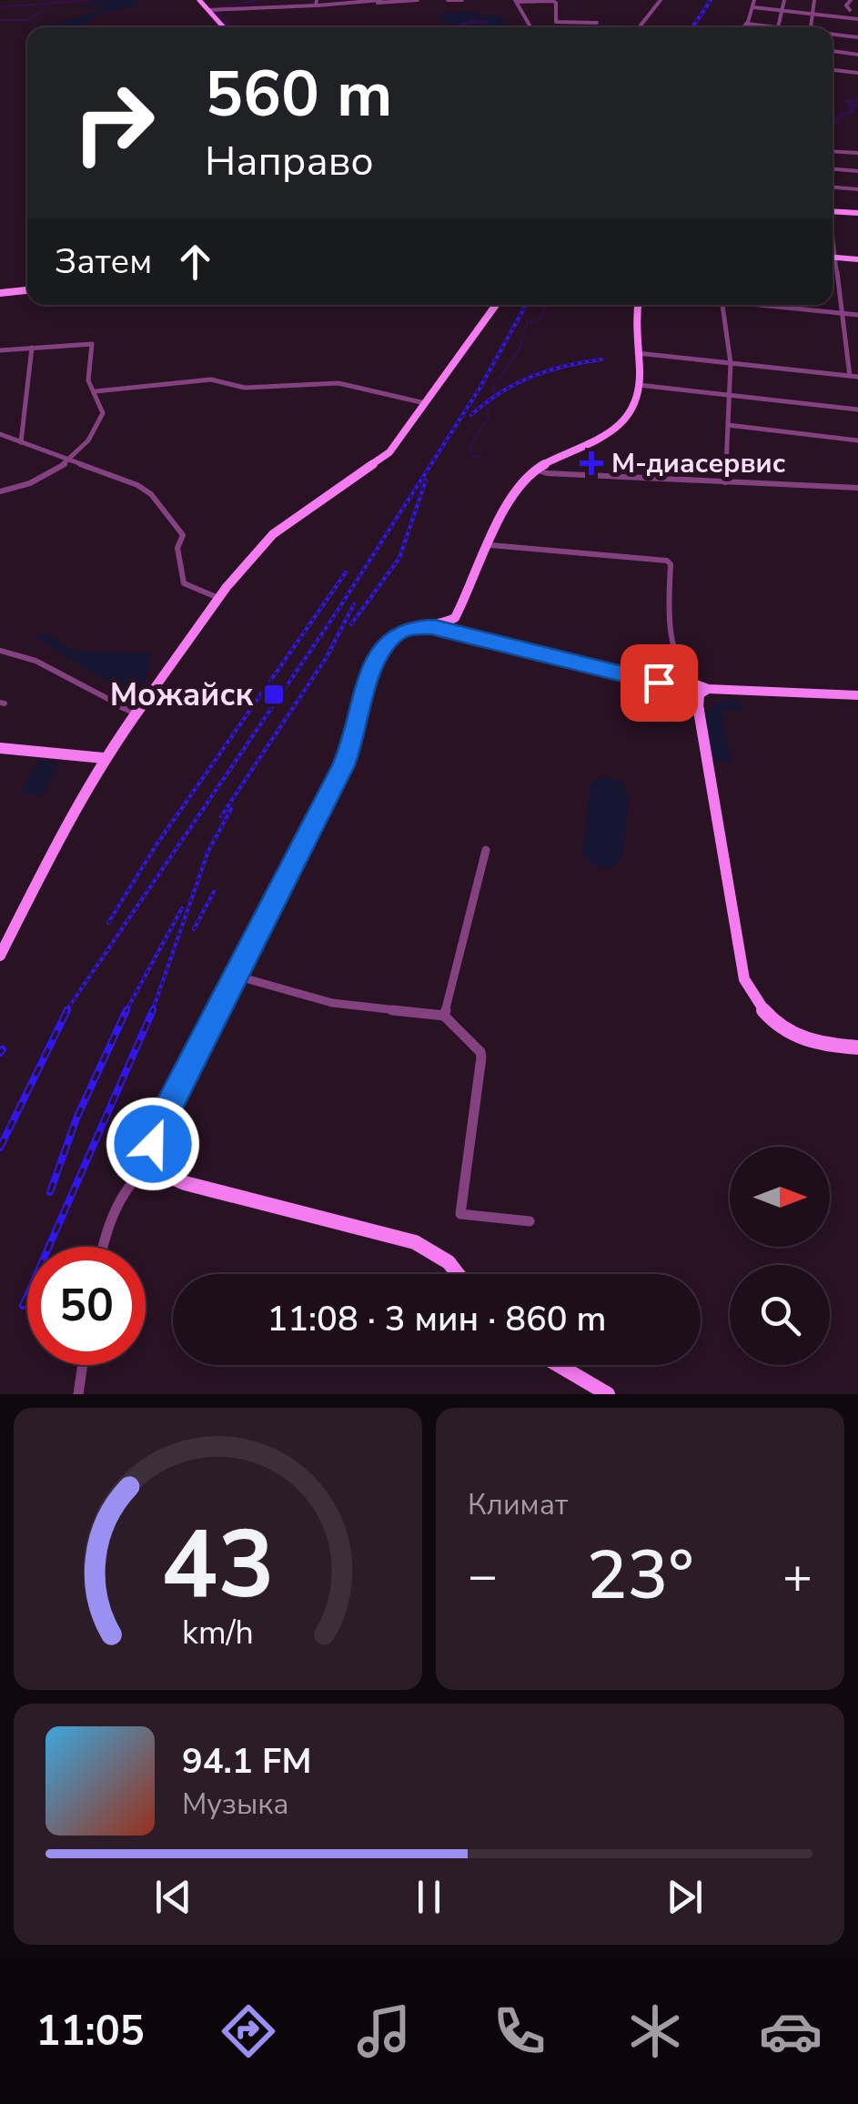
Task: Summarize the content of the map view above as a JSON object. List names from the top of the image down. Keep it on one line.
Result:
{"places":{"health":["М-диасервис"],"transit":["Можайск"]},"north":"right","page":{"turn":["560 m","Направо"],"then":"Затем","limit":"50","trip":"11:08 · 3 мин · 860 m","tile":"Климат","heat":["−","23°","+"],"song":["94.1 FM","Музыка"],"tabs":"11:05","gauge":["43","km/h"]}}
